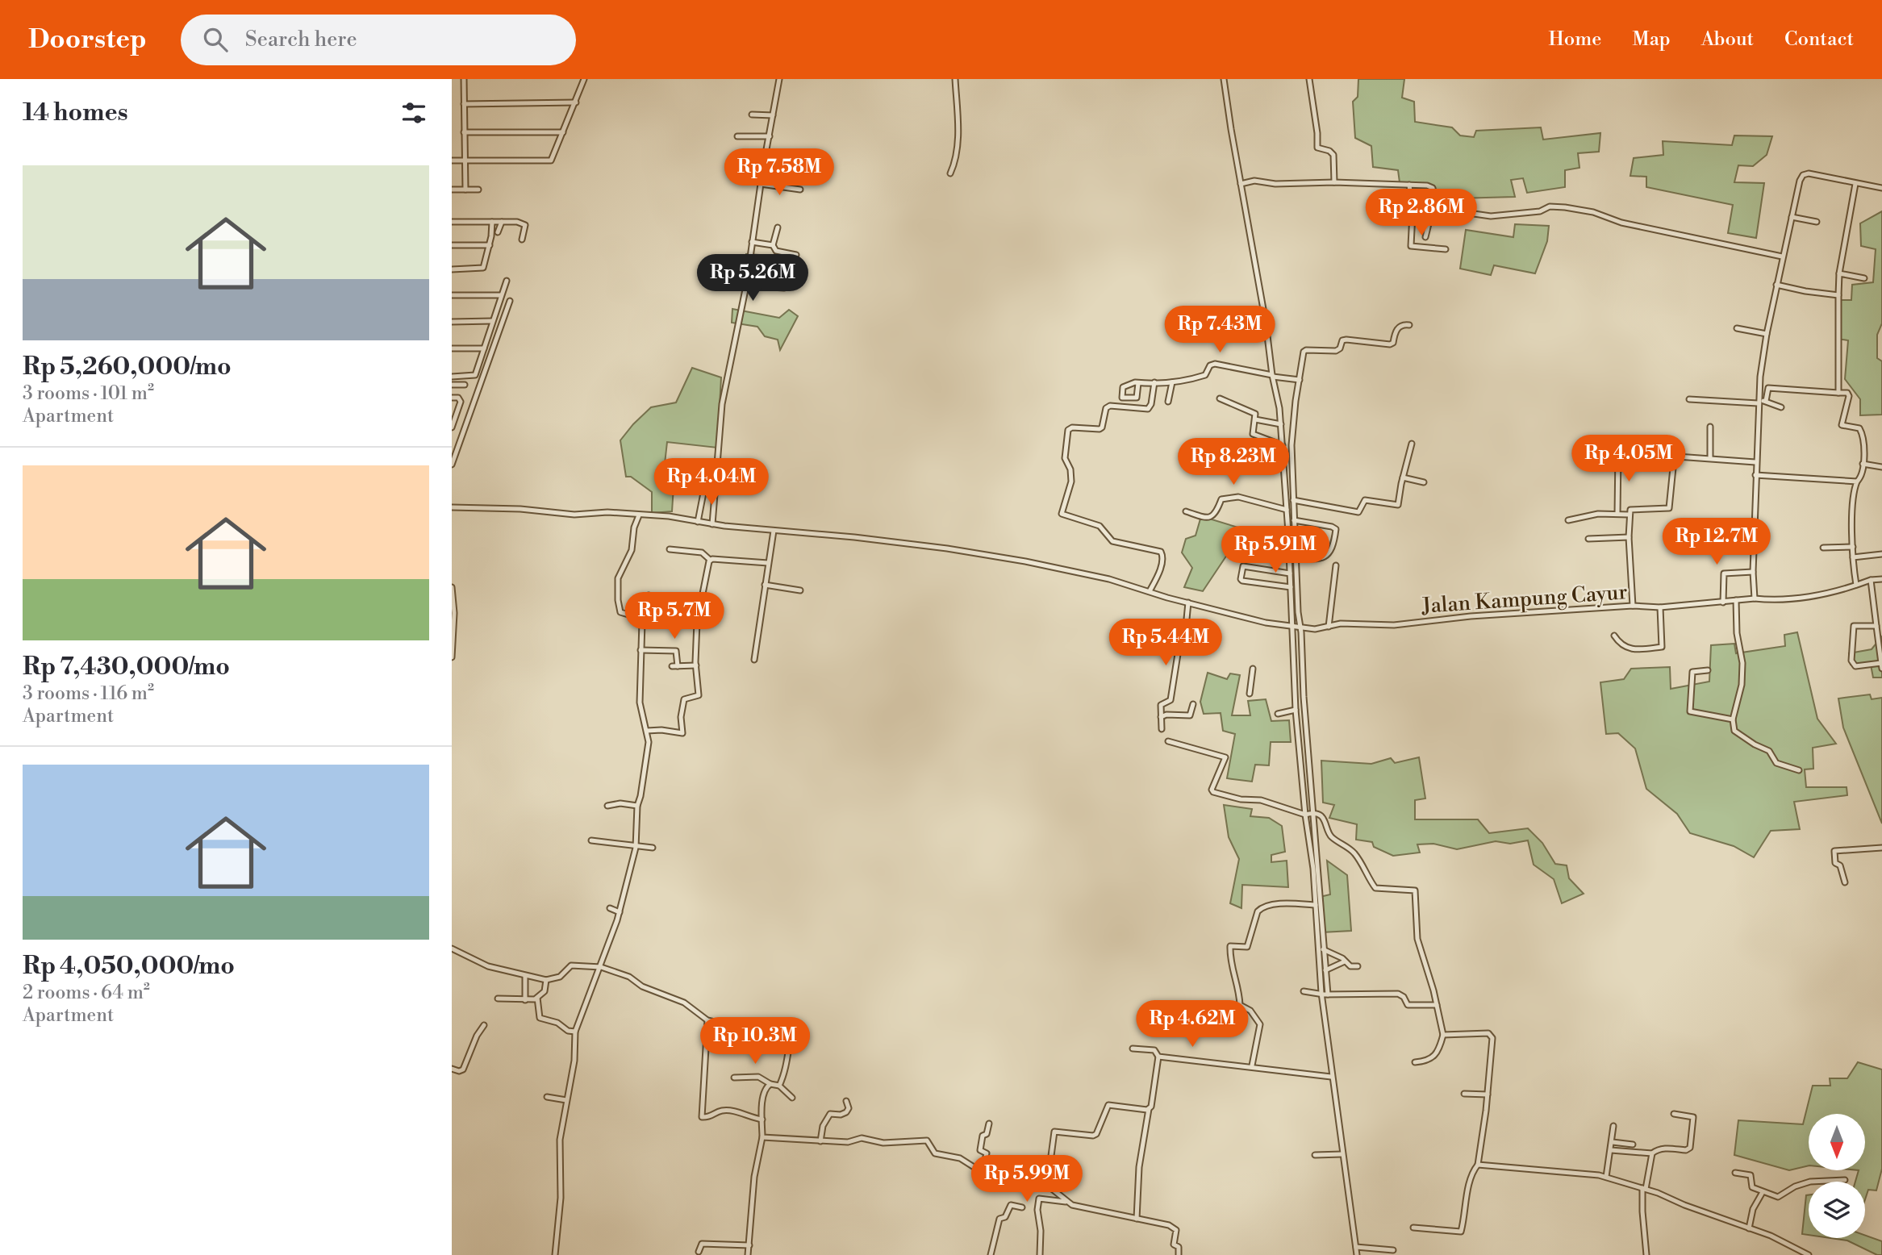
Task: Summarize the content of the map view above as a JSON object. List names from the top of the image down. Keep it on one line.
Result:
{"streets":{"street":["Jalan Kampung Cayur"]},"north":"bottom","page":{"header":"Doorstep","search":"Search here","nav":["Home","Map","About","Contact"],"heading":"14 homes","list":[{"name":"Rp 5,260,000/mo","note":"3 rooms · 101 m² · Apartment"},{"name":"Rp 7,430,000/mo","note":"3 rooms · 116 m² · Apartment"},{"name":"Rp 4,050,000/mo","note":"2 rooms · 64 m² · Apartment"}],"price":["Rp 7.58M","Rp 2.86M","Rp 5.26M","Rp 7.43M","Rp 4.05M","Rp 8.23M","Rp 4.04M","Rp 12.7M","Rp 5.91M","Rp 5.7M","Rp 5.44M","Rp 4.62M","Rp 10.3M","Rp 5.99M"]}}
